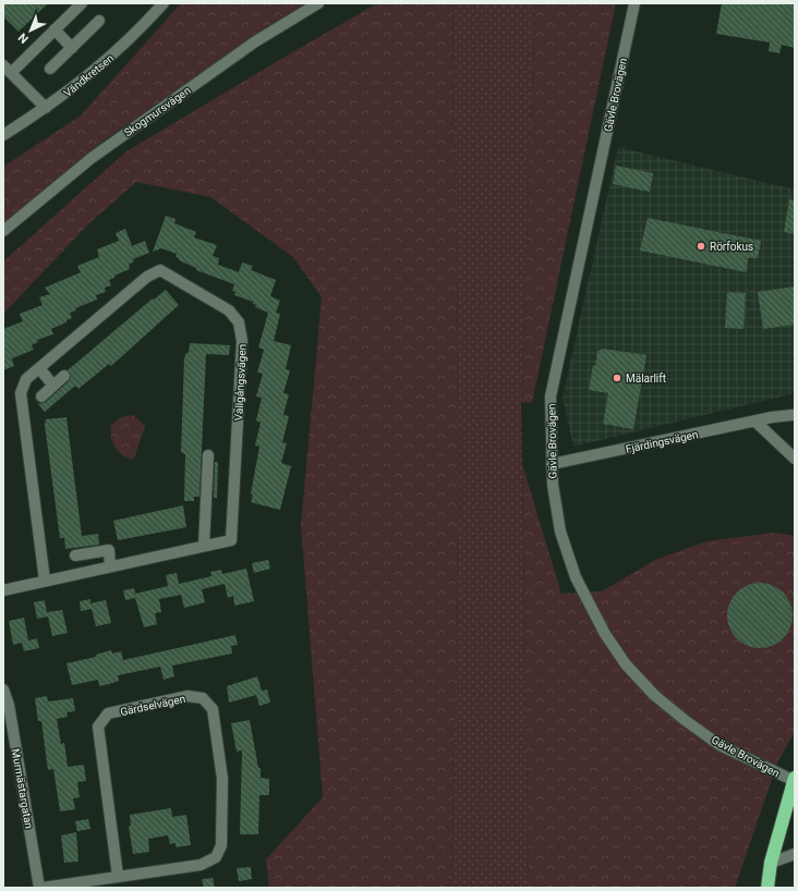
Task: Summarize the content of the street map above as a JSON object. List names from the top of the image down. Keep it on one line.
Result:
{"streets":{"street":["Vändkretsen","Gävle Brovägen","Skogmursvägen","Vallgångsvägen","Fjärdingsvägen","Gärdselvägen","Murmästargatan"]},"crossings":[["Gävle Brovägen","Fjärdingsvägen"],["Gärdselvägen","Murmästargatan"]],"places":["Rörfokus","Mälarlift"],"north":"bottom left"}
